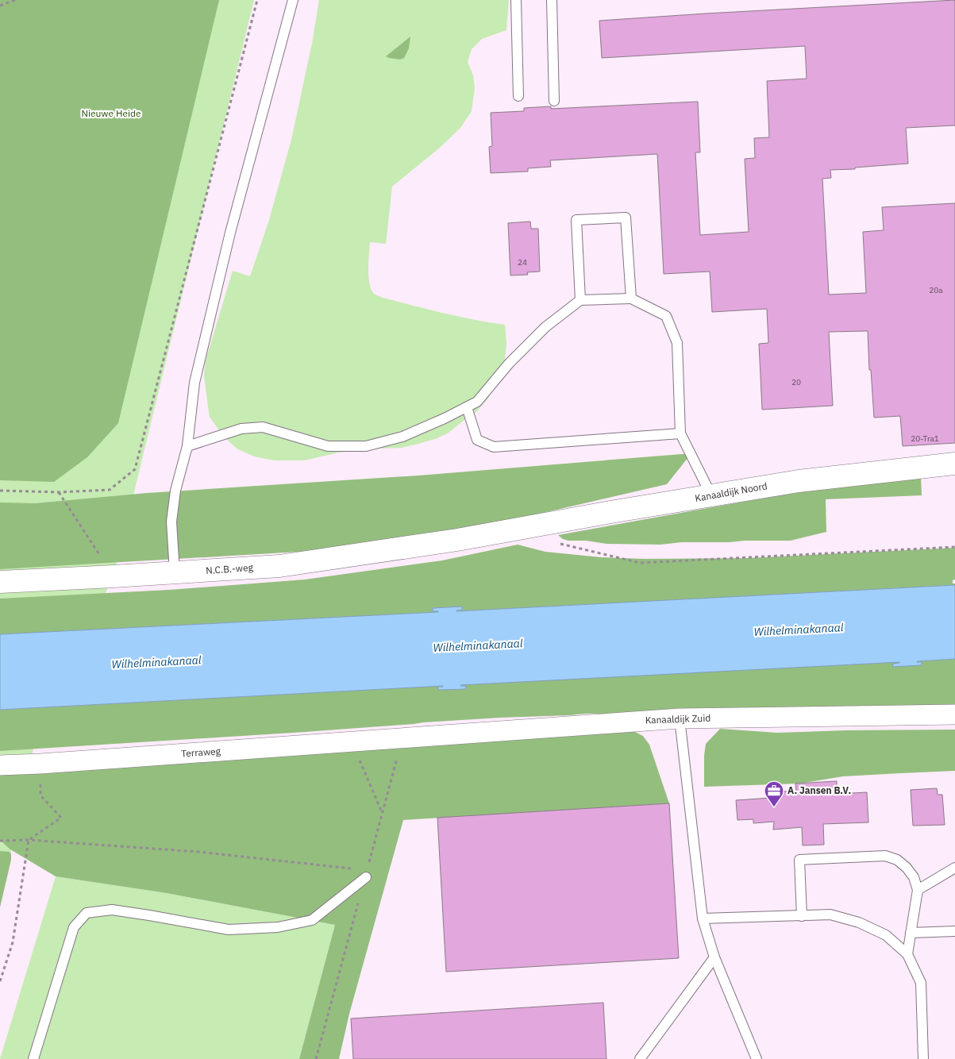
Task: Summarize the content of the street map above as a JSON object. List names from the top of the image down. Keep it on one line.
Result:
{"streets":{"street":["Kanaaldijk Noord","N.C.B.-weg","Kanaaldijk Zuid","Terraweg"]},"crossings":[["Kanaaldijk Noord","N.C.B.-weg"],["Kanaaldijk Zuid","Terraweg"]],"water":["Wilhelminakanaal"],"parks":["Nieuwe Heide"],"places":{"office":["A. Jansen B.V."]},"house_numbers":["24","20a","20","20-Tra1"]}
